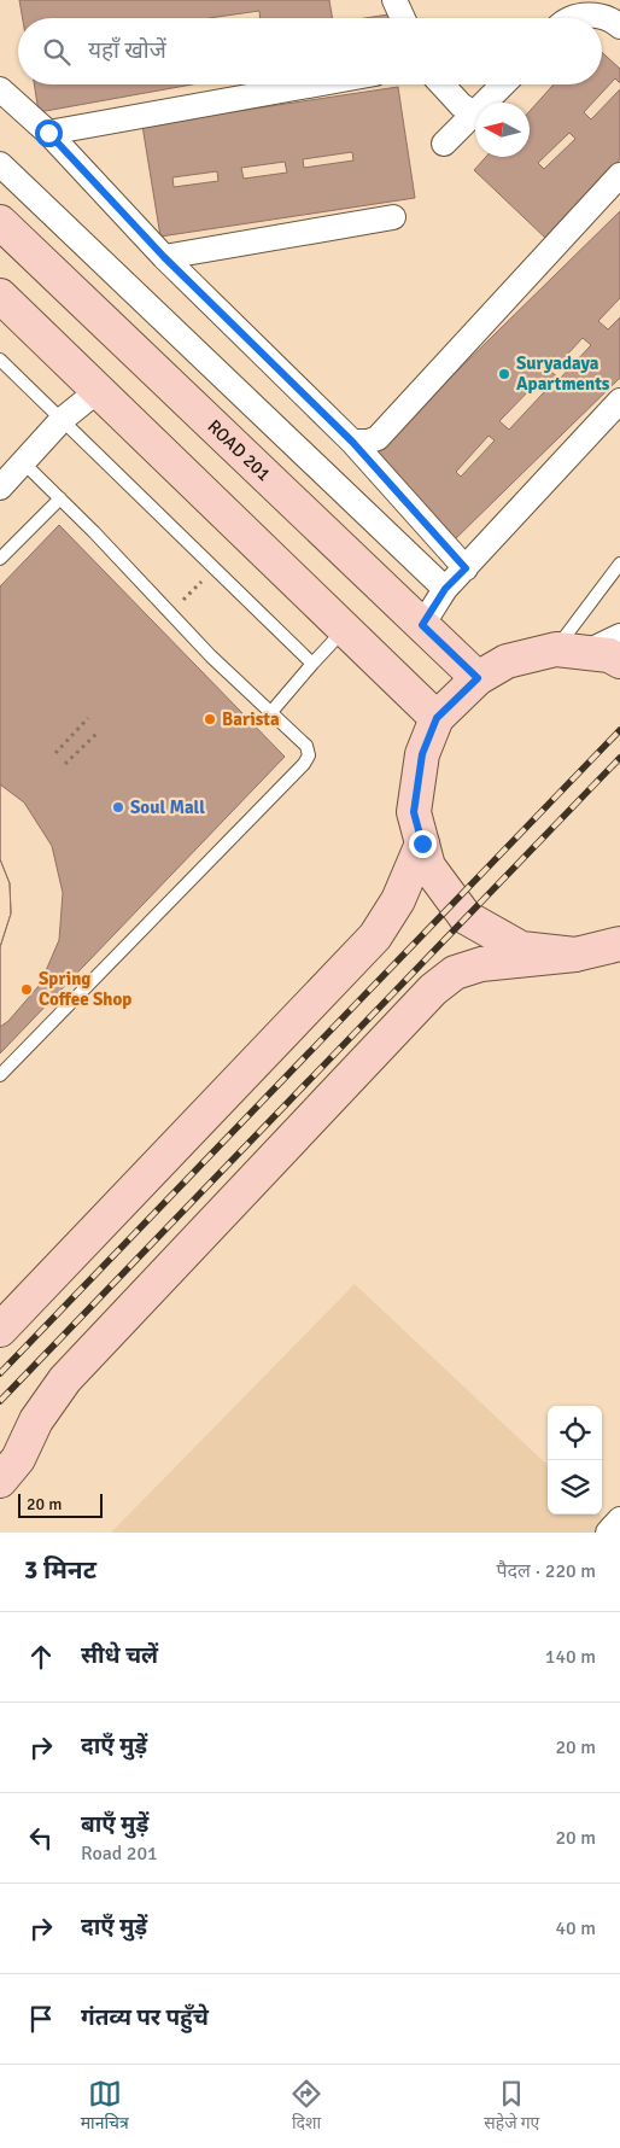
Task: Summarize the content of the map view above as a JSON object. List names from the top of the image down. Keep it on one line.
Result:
{"streets":{"main road":["ROAD 201"]},"places":["Suryadaya Apartments","Barista","Soul Mall","Spring Coffee Shop"],"scale_bar":"20 m","north":"left","page":{"search":"यहाँ खोजें","scale":"20 m","heading":["3 मिनट","पैदल · 220 m"],"list":[["सीधे चलें","140 m"],["दाएँ मुड़ें","20 m"],["बाएँ मुड़ें","Road 201","20 m"],["दाएँ मुड़ें","40 m"],"गंतव्य पर पहुँचे"],"nav":["मानचित्र","दिशा","सहेजे गए"]}}
